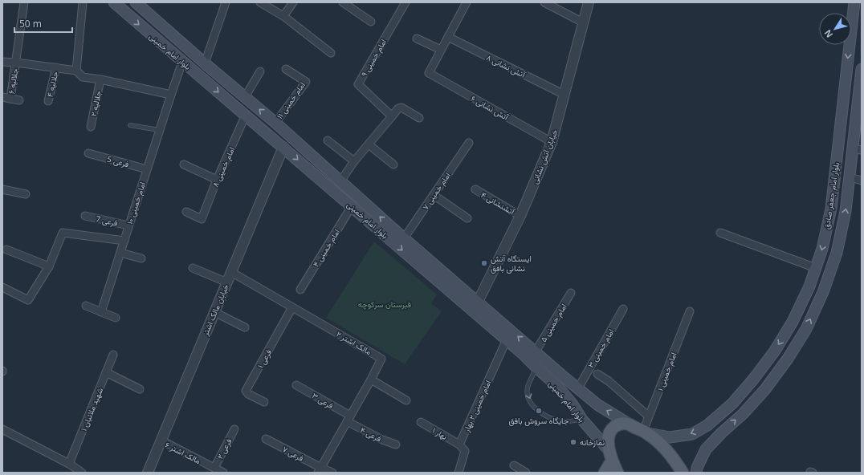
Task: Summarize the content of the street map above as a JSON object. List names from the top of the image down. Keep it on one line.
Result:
{"streets":{"main road":["بلوار امام خمینی","بلوار امام جعفر صادق"],"street":["امام خمینی ۹","آتش نشانی ۸","جلالیه ۶","جلالیه ۴","امام خمینی ۱۱","جلالیه ۲","آتش نشانی ۶","خیابان آتش نشانی","فرعی 5","امام خمینی ۸","امام خمینی ۷","امام خمینی ۱۰","آتشنشانی ۴","فرعی 7","امام خمینی ۴","خیابان مالک اشتر","امام خمینی ۵","مالک اشتر ۲","امام خمینی ۳","فرعی ۱","امام خمینی ۱","فرعی ۳","امام خمینی ۲ بهار","شهید ملائیان ۱","بهار ۱","فرعی ۴","فرعی ۲","مالک اشتر ۶","فرعی ۷"]},"crossings":[["بلوار امام خمینی","امام خمینی ۱۱"],["بلوار امام خمینی","خیابان آتش نشانی"],["بلوار امام خمینی","امام خمینی ۸"],["بلوار امام خمینی","امام خمینی ۷"],["بلوار امام خمینی","بلوار امام جعفر صادق"],["بلوار امام خمینی","امام خمینی ۱۰"],["بلوار امام خمینی","امام خمینی ۴"],["بلوار امام خمینی","خیابان مالک اشتر"],["بلوار امام خمینی","امام خمینی ۵"],["بلوار امام خمینی","امام خمینی ۳"],["بلوار امام خمینی","امام خمینی ۱"],["بلوار امام خمینی","امام خمینی ۲ بهار"],["آتش نشانی ۸","خیابان آتش نشانی"],["آتش نشانی ۶","خیابان آتش نشانی"],["خیابان آتش نشانی","آتشنشانی ۴"],["فرعی 5","امام خمینی ۱۰"],["بلوار امام جعفر صادق","امام خمینی ۱"],["امام خمینی ۱۰","فرعی 7"],["خیابان مالک اشتر","مالک اشتر ۲"],["خیابان مالک اشتر","مالک اشتر ۶"],["مالک اشتر ۲","فرعی ۱"],["مالک اشتر ۲","فرعی ۳"],["مالک اشتر ۲","فرعی ۴"],["مالک اشتر ۲","فرعی ۷"],["فرعی ۳","فرعی ۴"],["امام خمینی ۲ بهار","بهار ۱"],["فرعی ۲","مالک اشتر ۶"]],"parks":["قبرستان سرکوچه"],"places":["ایستگاه آتش نشانی بافق","جایگاه سروش بافق","نمازخانه"],"scale_bar":"50 m","north":"bottom left"}
